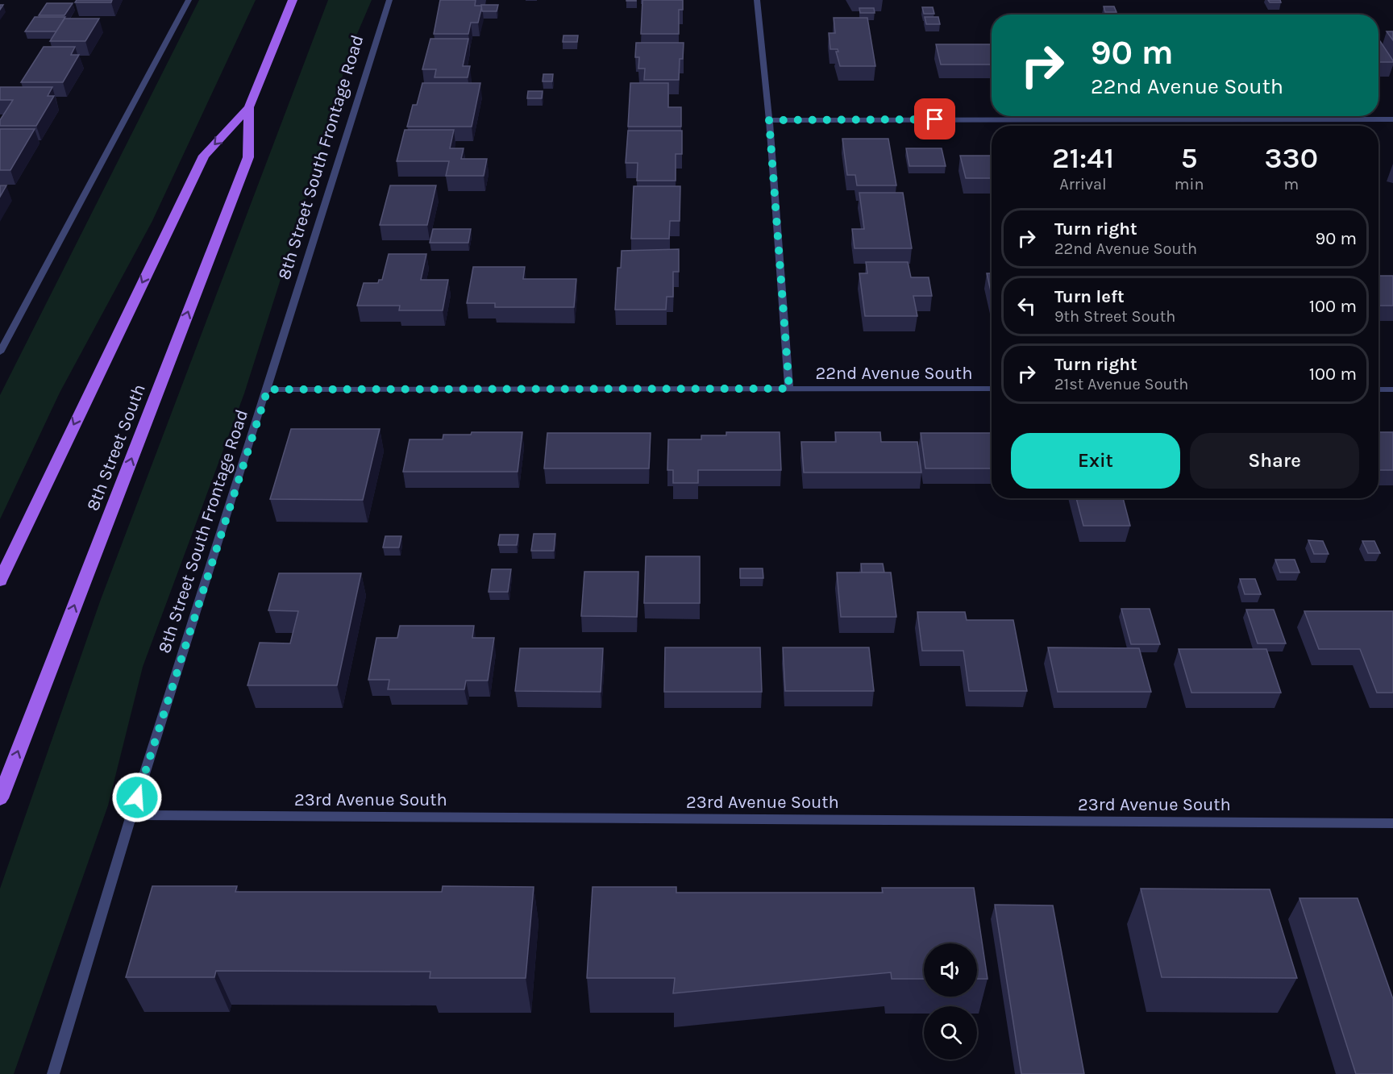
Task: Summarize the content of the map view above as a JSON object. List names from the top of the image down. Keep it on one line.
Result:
{"streets":{"main road":["8th Street South"],"street":["8th Street South Frontage Road","22nd Avenue South","23rd Avenue South"]},"crossings":[["8th Street South Frontage Road","22nd Avenue South"],["8th Street South Frontage Road","23rd Avenue South"]],"page":{"turn":["90 m","22nd Avenue South"],"eta":["21:41","Arrival","5","min","330","m"],"list":[{"name":"Turn right","note":"22nd Avenue South","value":"90 m"},{"name":"Turn left","note":"9th Street South","value":"100 m"},{"name":"Turn right","note":"21st Avenue South","value":"100 m"}],"buttons":["Exit","Share"]}}
